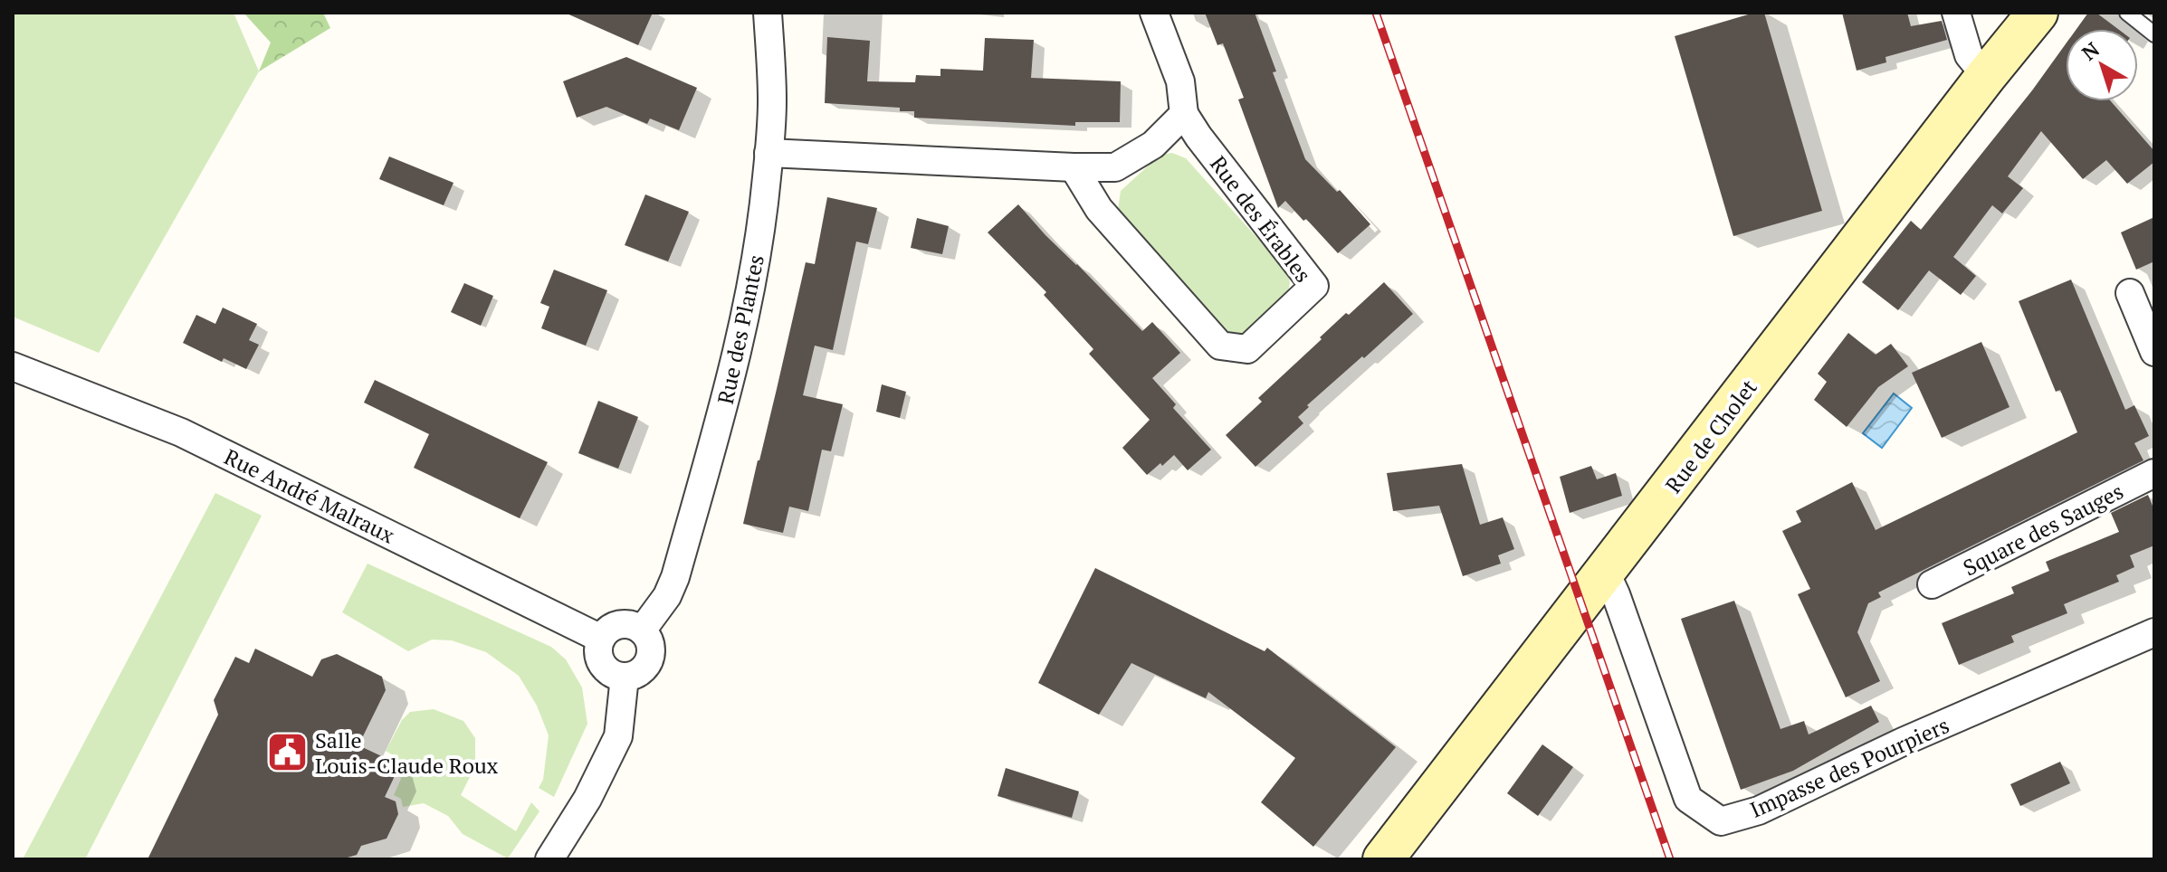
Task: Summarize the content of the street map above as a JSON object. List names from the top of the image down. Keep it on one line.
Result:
{"streets":{"main road":["Rue de Cholet"],"street":["Rue des Érables","Rue des Plantes","Rue André Malraux","Square des Sauges","Impasse des Pourpiers"]},"crossings":[["Rue des Plantes","Rue André Malraux"],["Rue de Cholet","Impasse des Pourpiers"]],"places":{"public building":["Salle Louis-Claude Roux"]},"north":"top left"}
